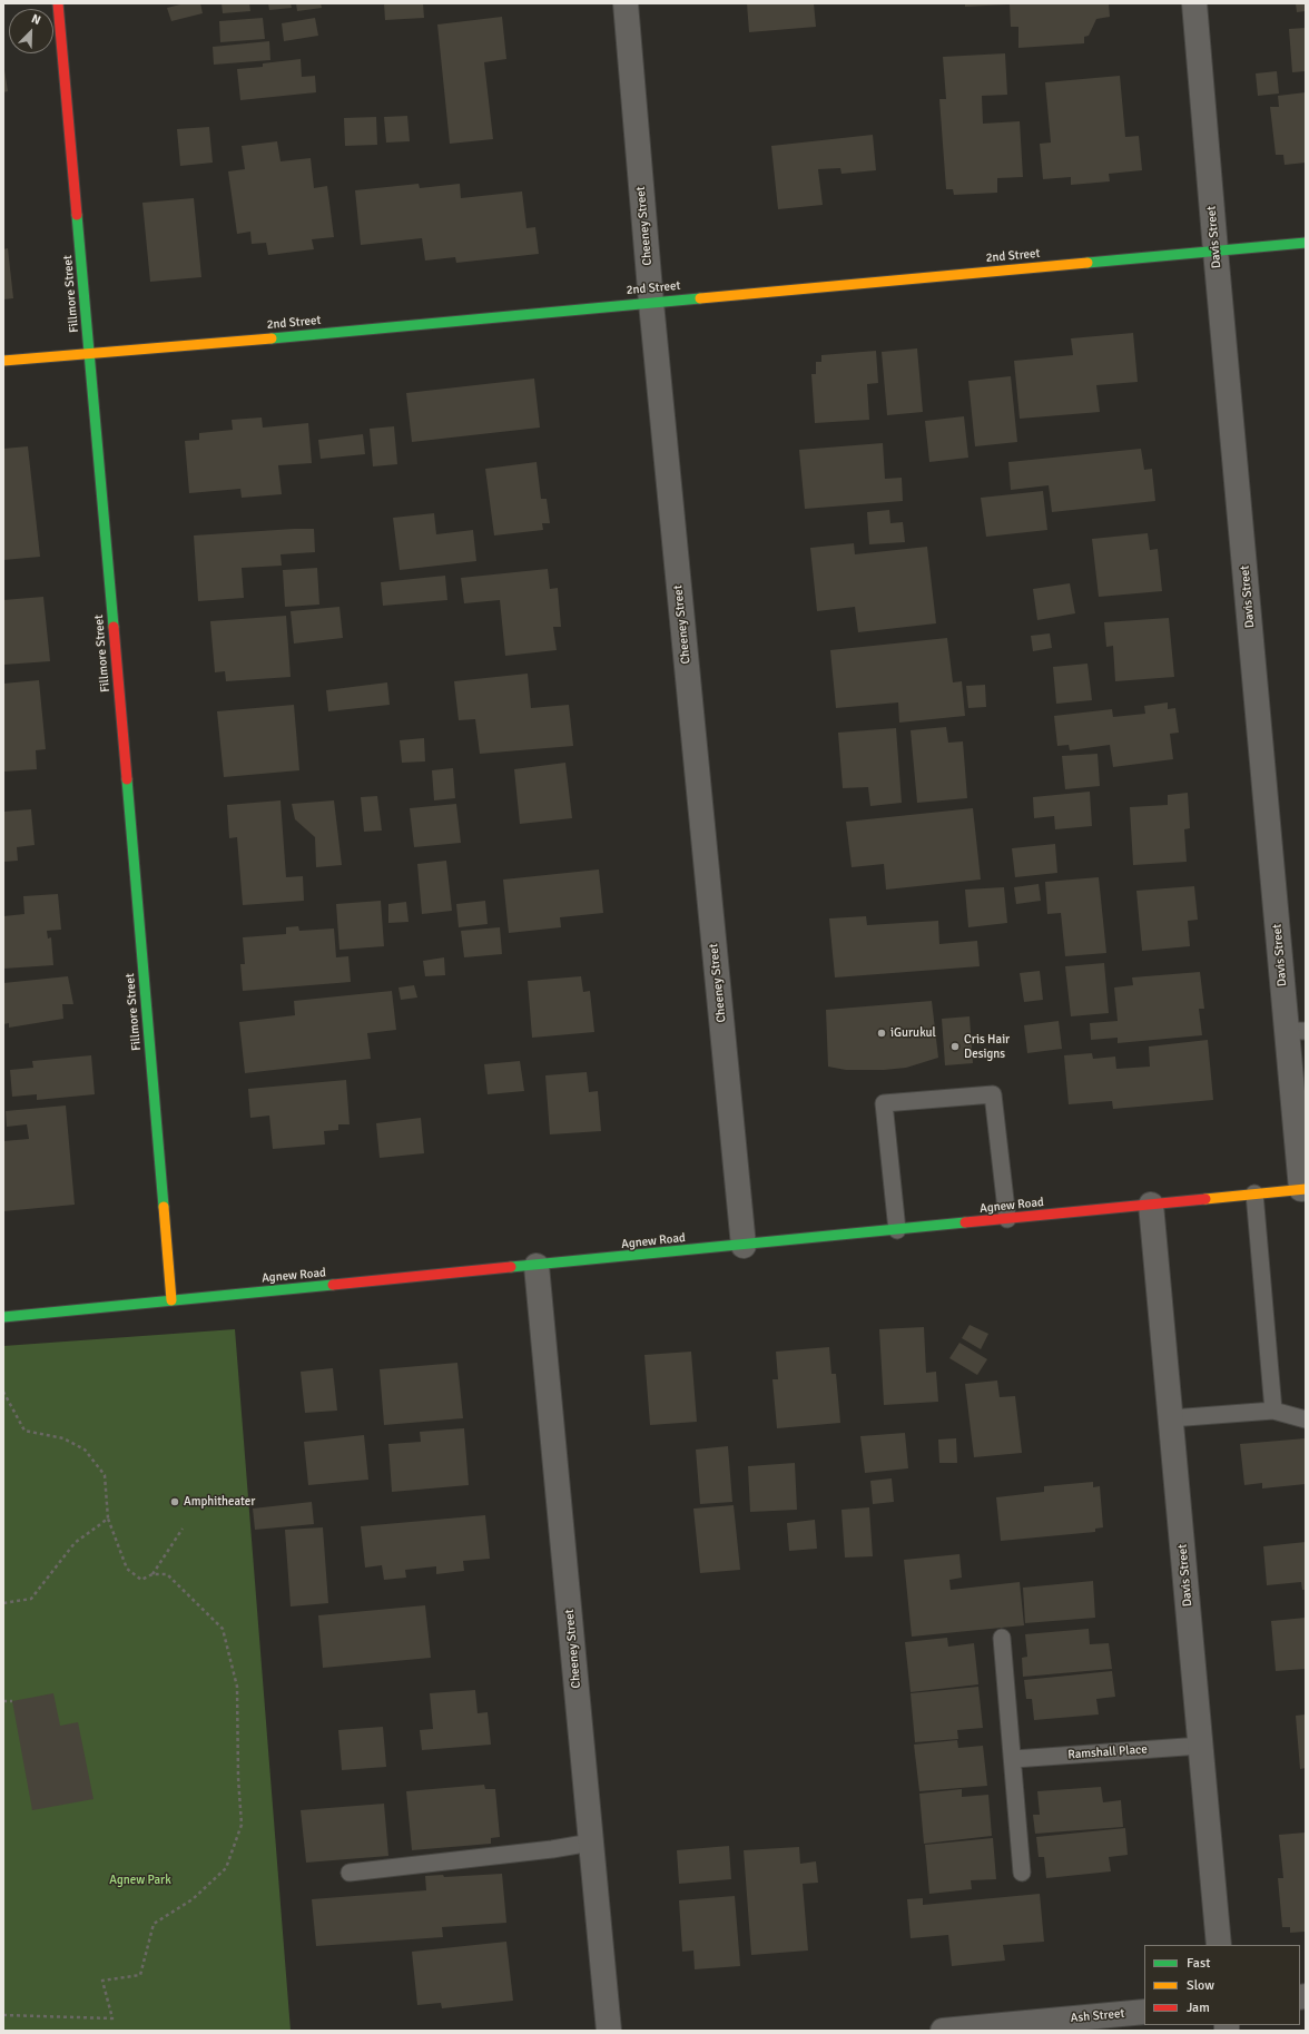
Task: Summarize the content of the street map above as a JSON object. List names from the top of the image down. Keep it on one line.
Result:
{"streets":{"street":["Cheeney Street","Davis Street","2nd Street","Fillmore Street","Agnew Road","Ash Street"],"lane":["Ramshall Place"]},"crossings":[["Cheeney Street","2nd Street"],["Cheeney Street","Agnew Road"],["Davis Street","2nd Street"],["Davis Street","Agnew Road"],["Davis Street","Ramshall Place"],["2nd Street","Fillmore Street"],["Fillmore Street","Agnew Road"]],"parks":["Agnew Park"],"places":["iGurukul","Cris Hair Designs","Amphitheater"],"legend":["Fast","Slow","Jam"],"north":"top right"}
